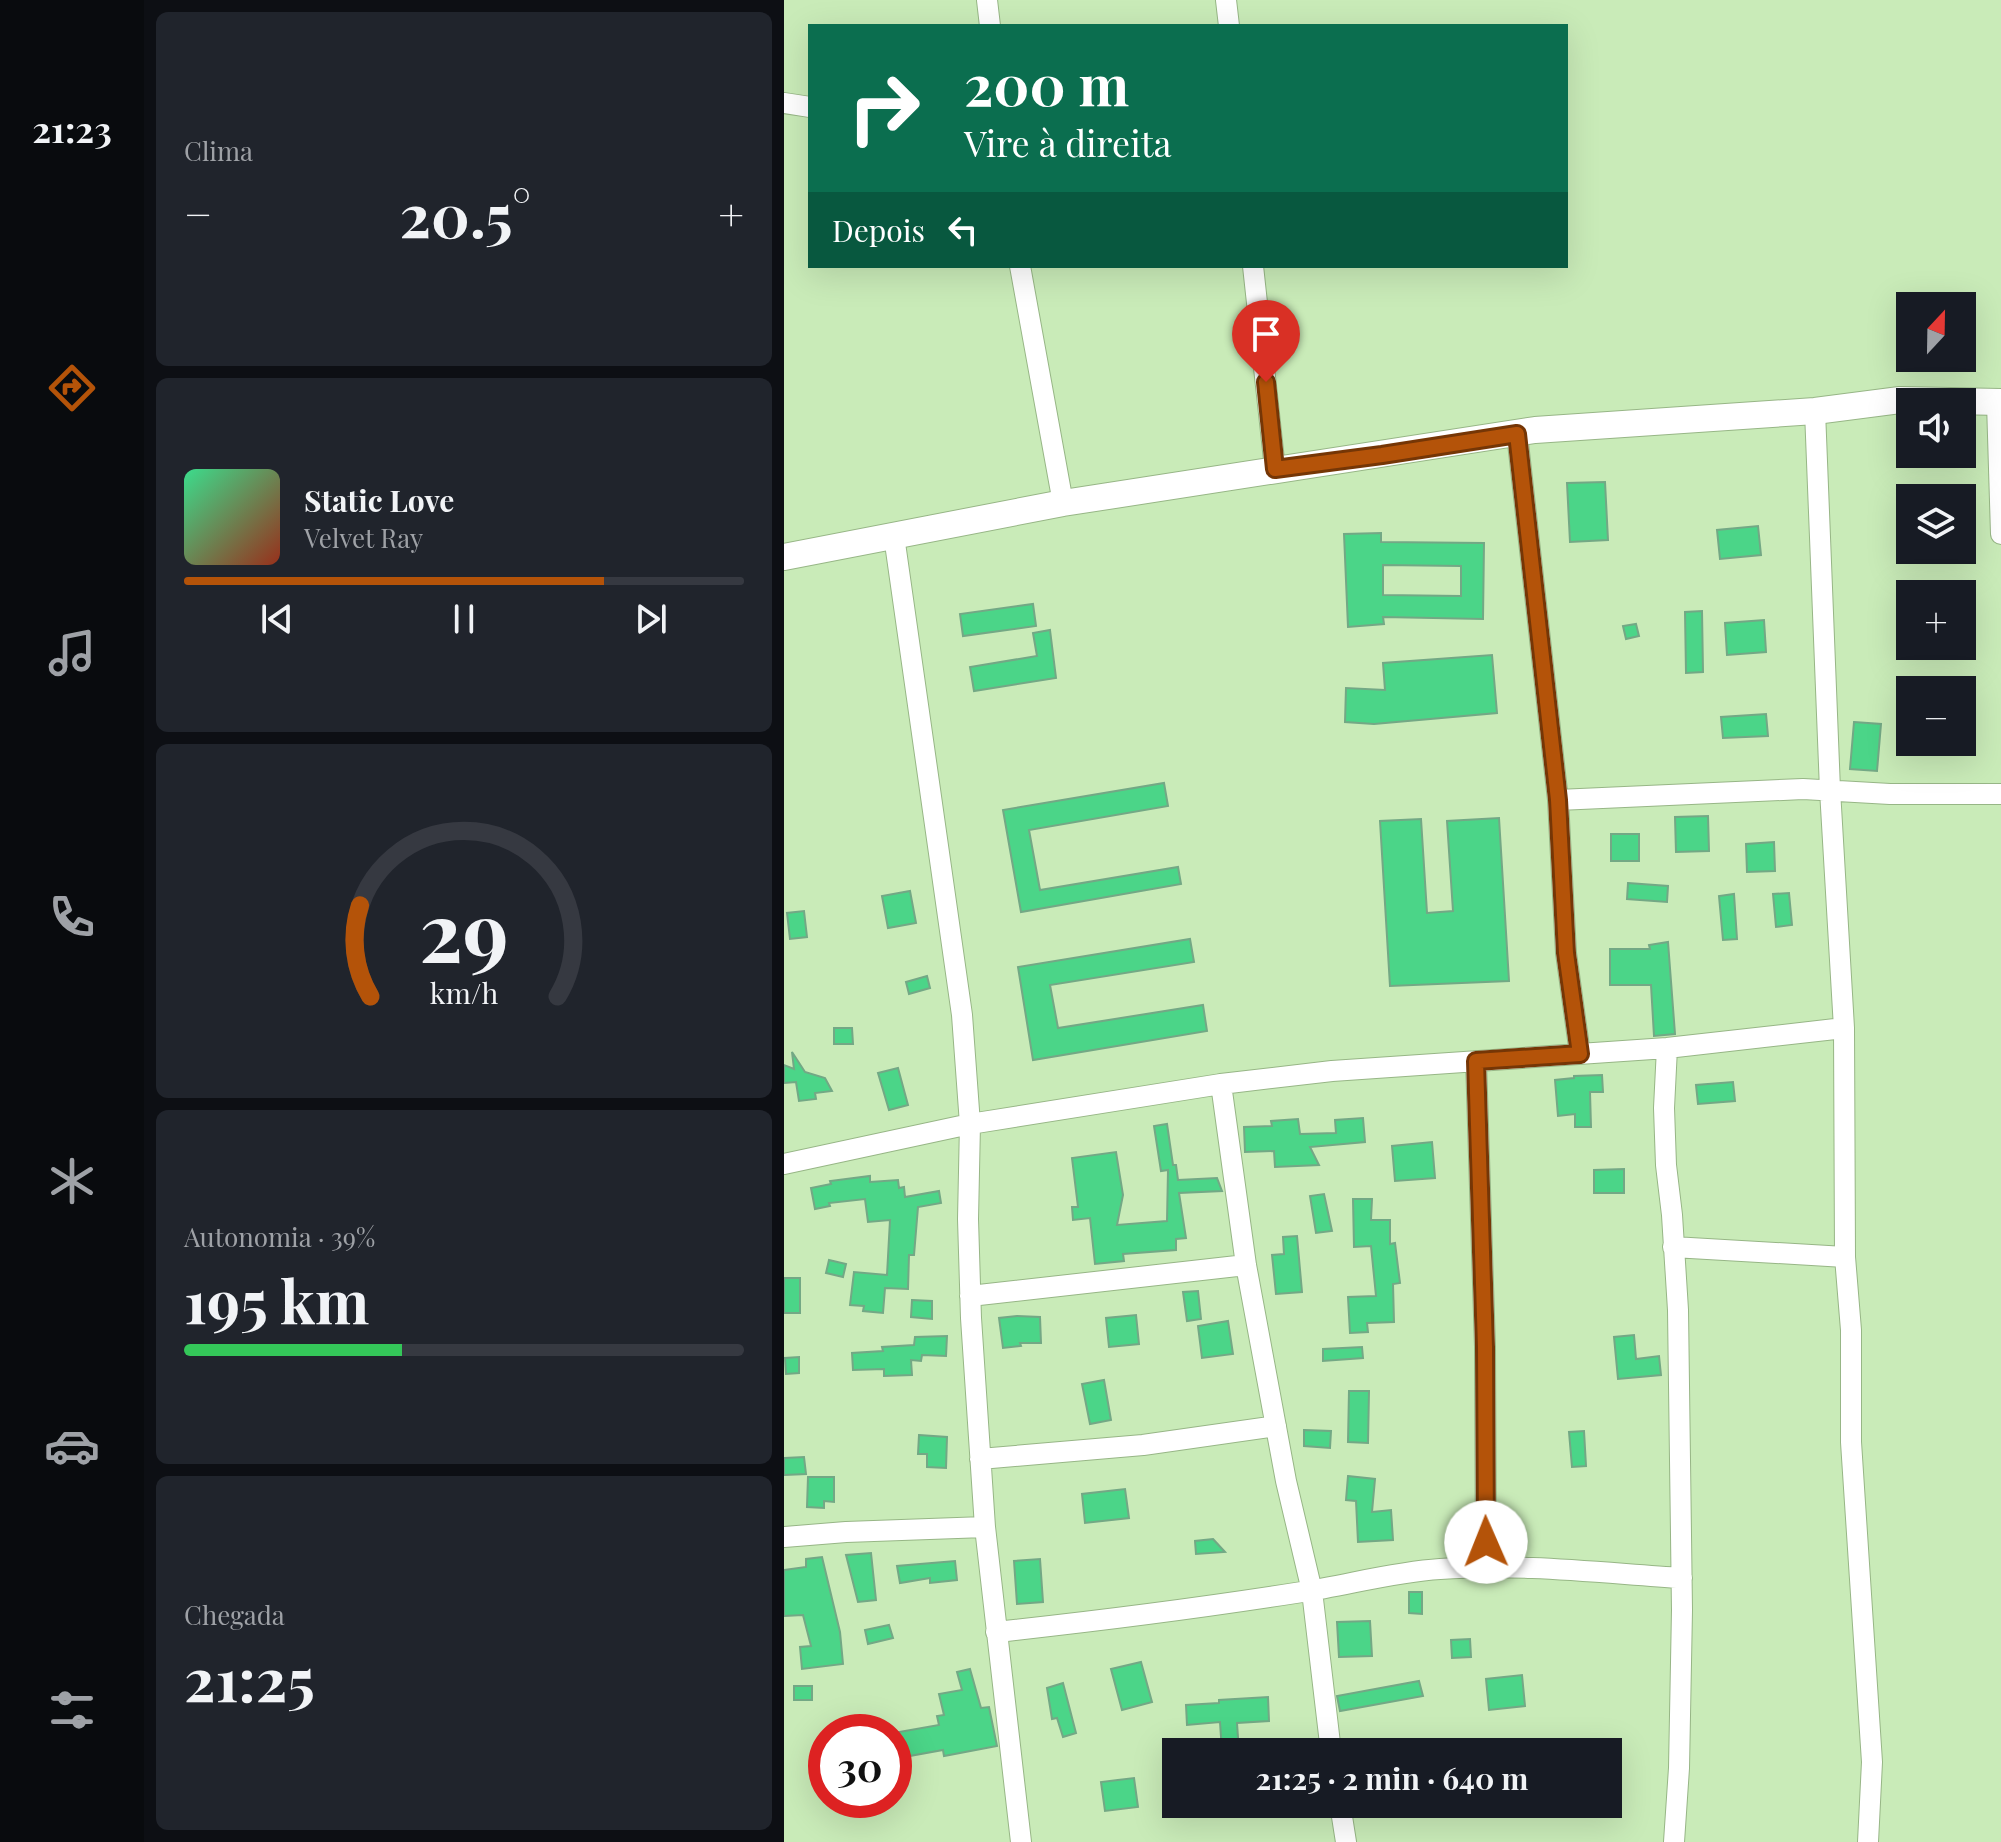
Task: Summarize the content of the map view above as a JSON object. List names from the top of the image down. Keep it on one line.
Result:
{"north":"top","page":{"tabs":"21:23","tile":["Clima",["Autonomia · 39%","195 km"],["Chegada","21:25"]],"turn":["200 m","Vire à direita"],"heat":["−","20.5°","+"],"then":"Depois","map_buttons":["+","−"],"song":["Static Love","Velvet Ray"],"limit":"30","trip":"21:25 · 2 min · 640 m","gauge":["29","km/h"]}}
